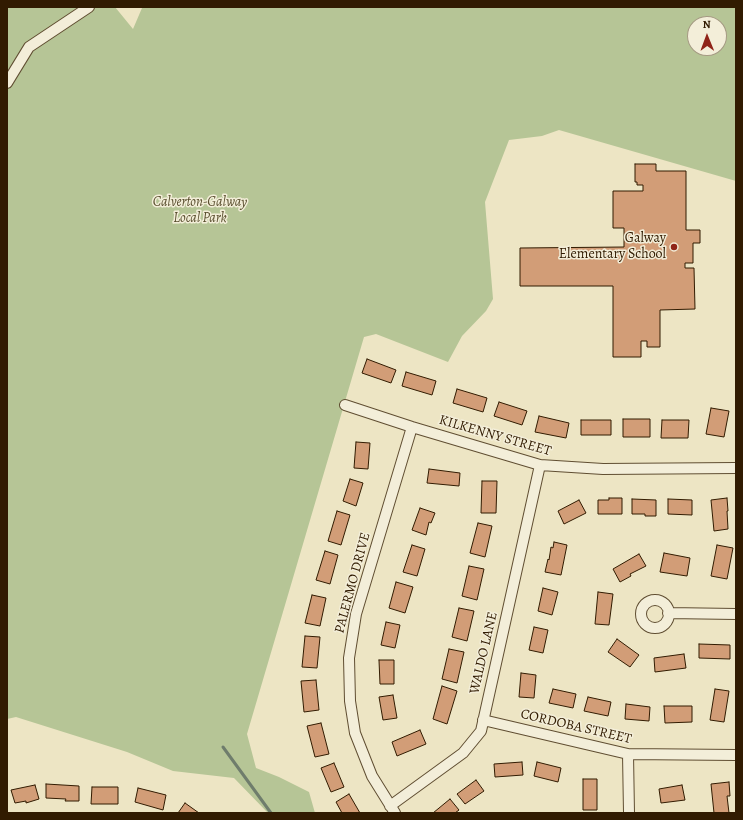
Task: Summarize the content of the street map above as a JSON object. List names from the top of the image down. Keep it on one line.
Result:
{"streets":{"street":["KILKENNY STREET","PALERMO DRIVE","WALDO LANE","CORDOBA STREET"]},"crossings":[["KILKENNY STREET","PALERMO DRIVE"],["KILKENNY STREET","WALDO LANE"],["PALERMO DRIVE","WALDO LANE"],["WALDO LANE","CORDOBA STREET"]],"parks":["Calverton-Galway Local Park"],"places":["Galway Elementary School"],"north":"top"}
